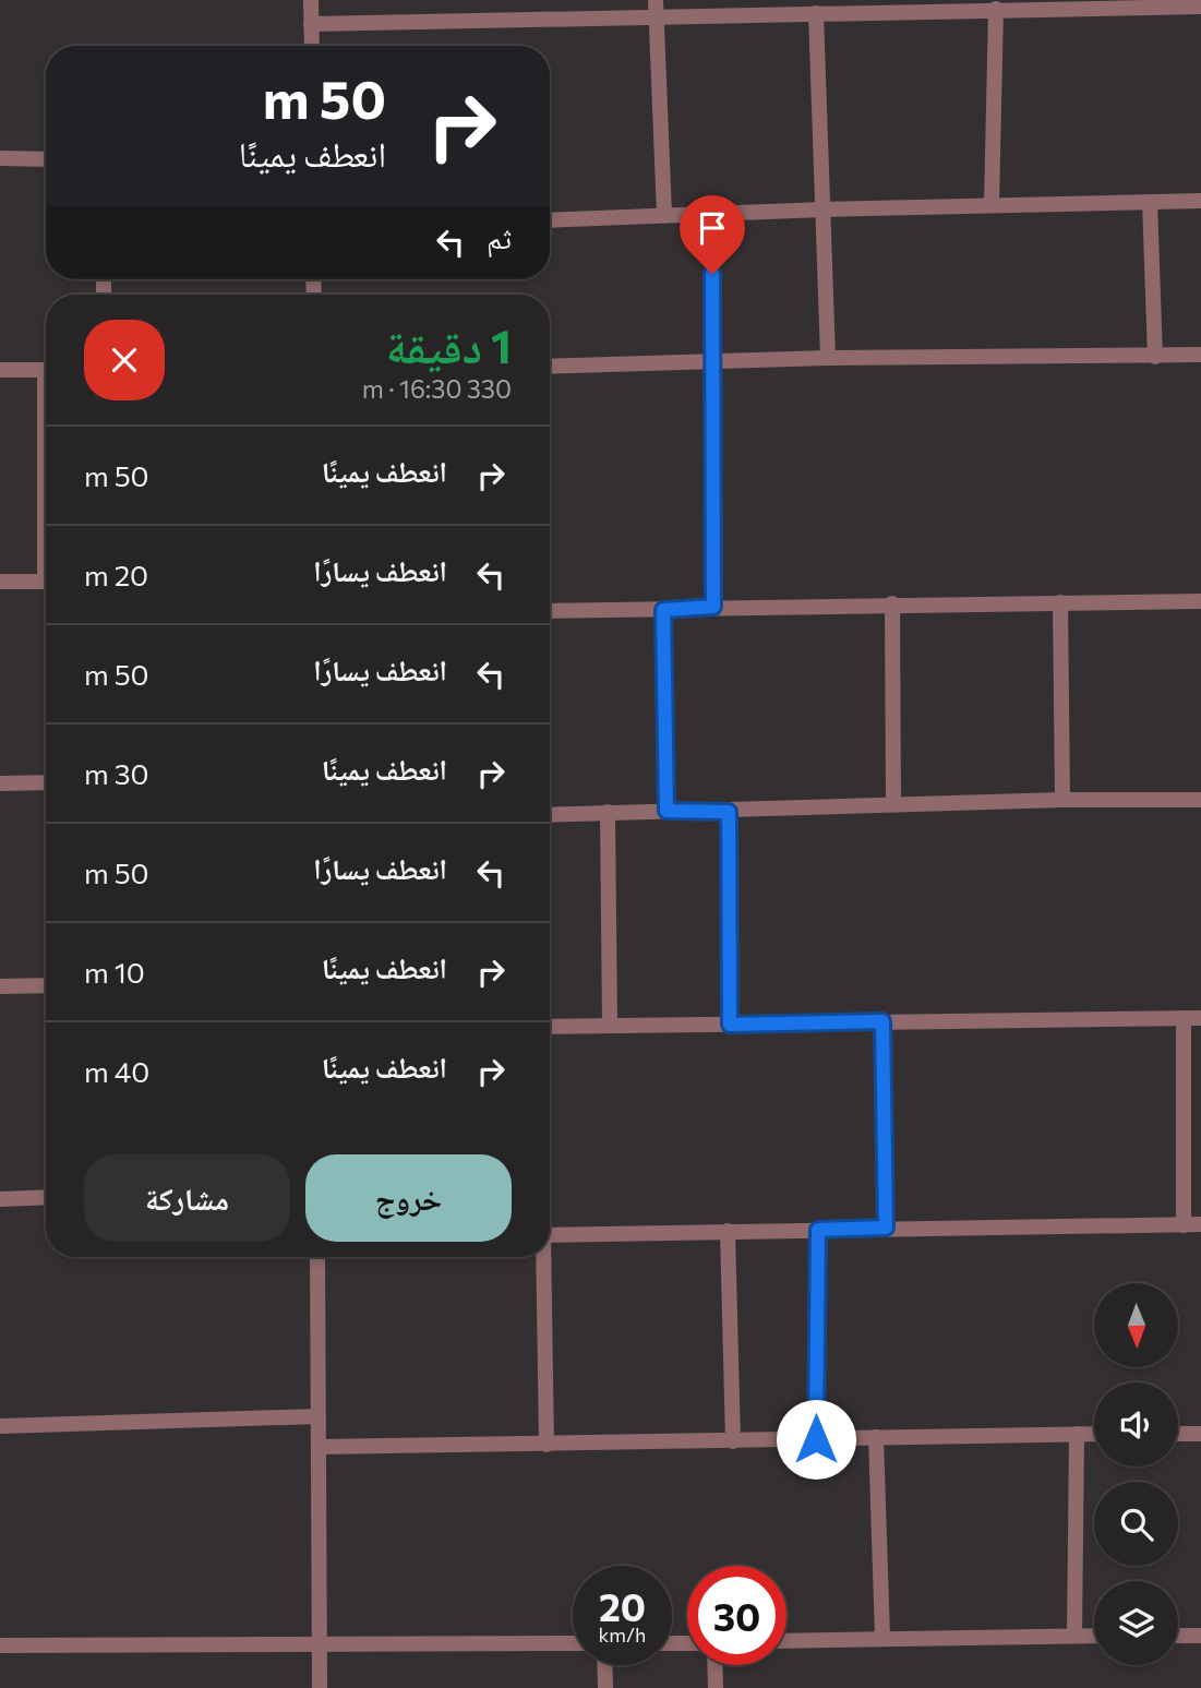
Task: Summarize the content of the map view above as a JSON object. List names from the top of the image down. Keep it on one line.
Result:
{"north":"bottom","page":{"turn":["50 m","انعطف يمينًا"],"then":"ثم","heading":["1 دقيقة","330 m · 16:30"],"list":[{"name":"انعطف يمينًا","value":"50 m"},{"name":"انعطف يسارًا","value":"20 m"},{"name":"انعطف يسارًا","value":"50 m"},{"name":"انعطف يمينًا","value":"30 m"},{"name":"انعطف يسارًا","value":"50 m"},{"name":"انعطف يمينًا","value":"10 m"},{"name":"انعطف يمينًا","value":"40 m"}],"buttons":["خروج","مشاركة"],"speed":"20 km/h","limit":"30"}}
